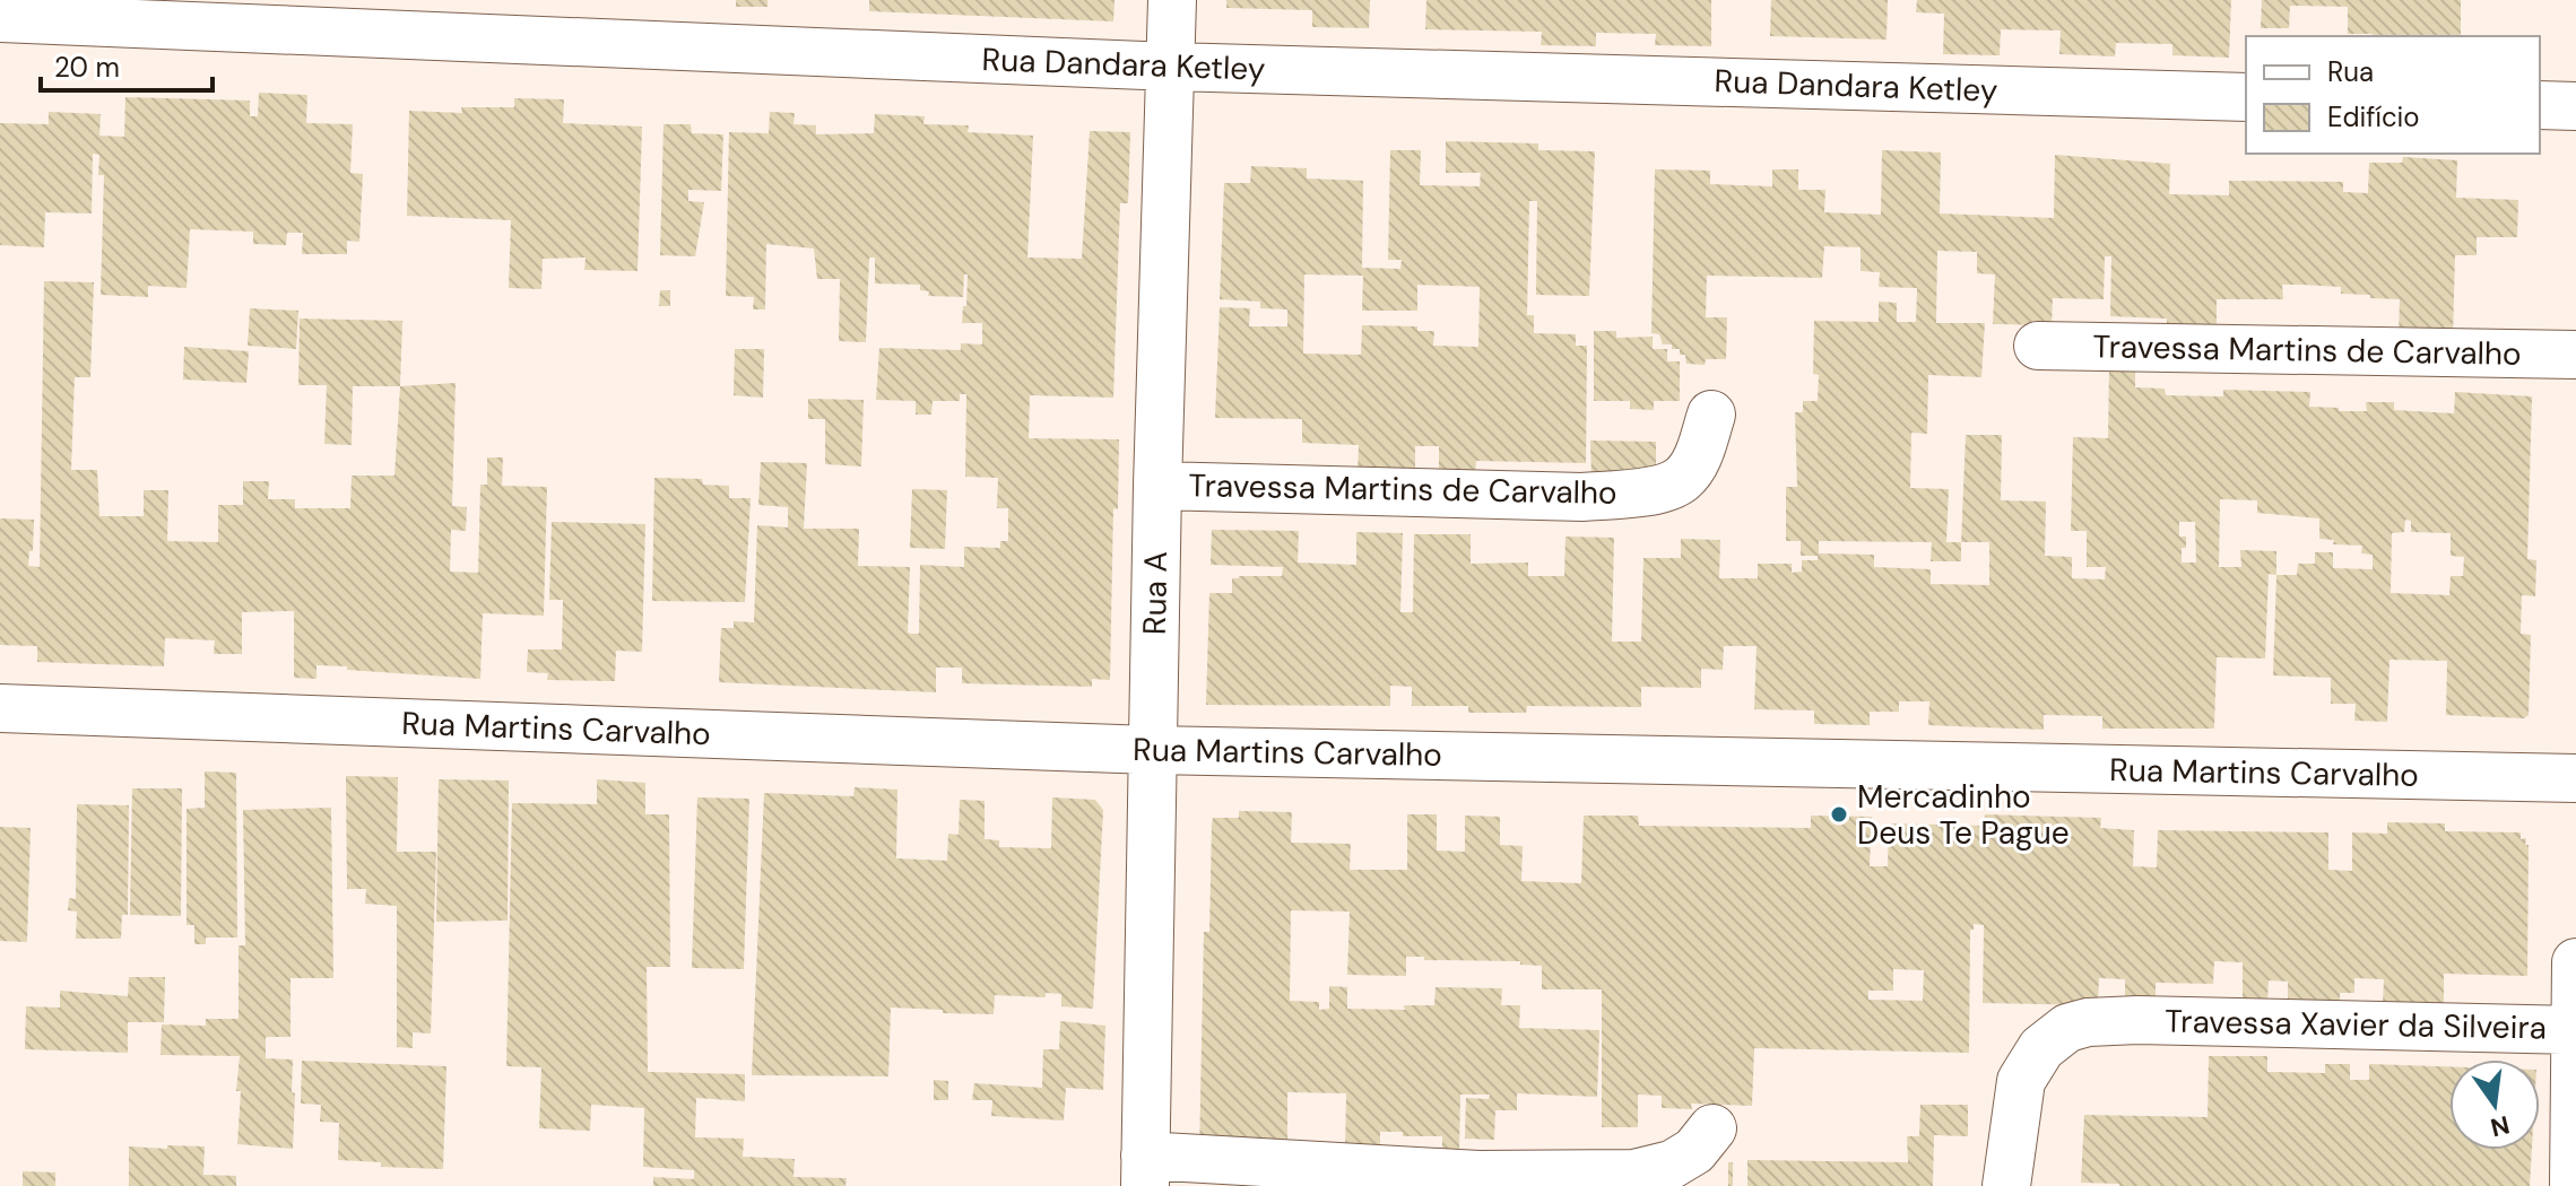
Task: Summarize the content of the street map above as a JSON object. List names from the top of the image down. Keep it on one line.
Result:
{"streets":{"street":["Rua Dandara Ketley","Travessa Martins de Carvalho","Rua A","Rua Martins Carvalho","Travessa Xavier da Silveira"]},"crossings":[["Rua Dandara Ketley","Rua A"],["Travessa Martins de Carvalho","Rua A"],["Rua A","Rua Martins Carvalho"]],"places":["Mercadinho Deus Te Pague"],"legend":["Rua","Edifício"],"scale_bar":"20 m","north":"bottom"}
